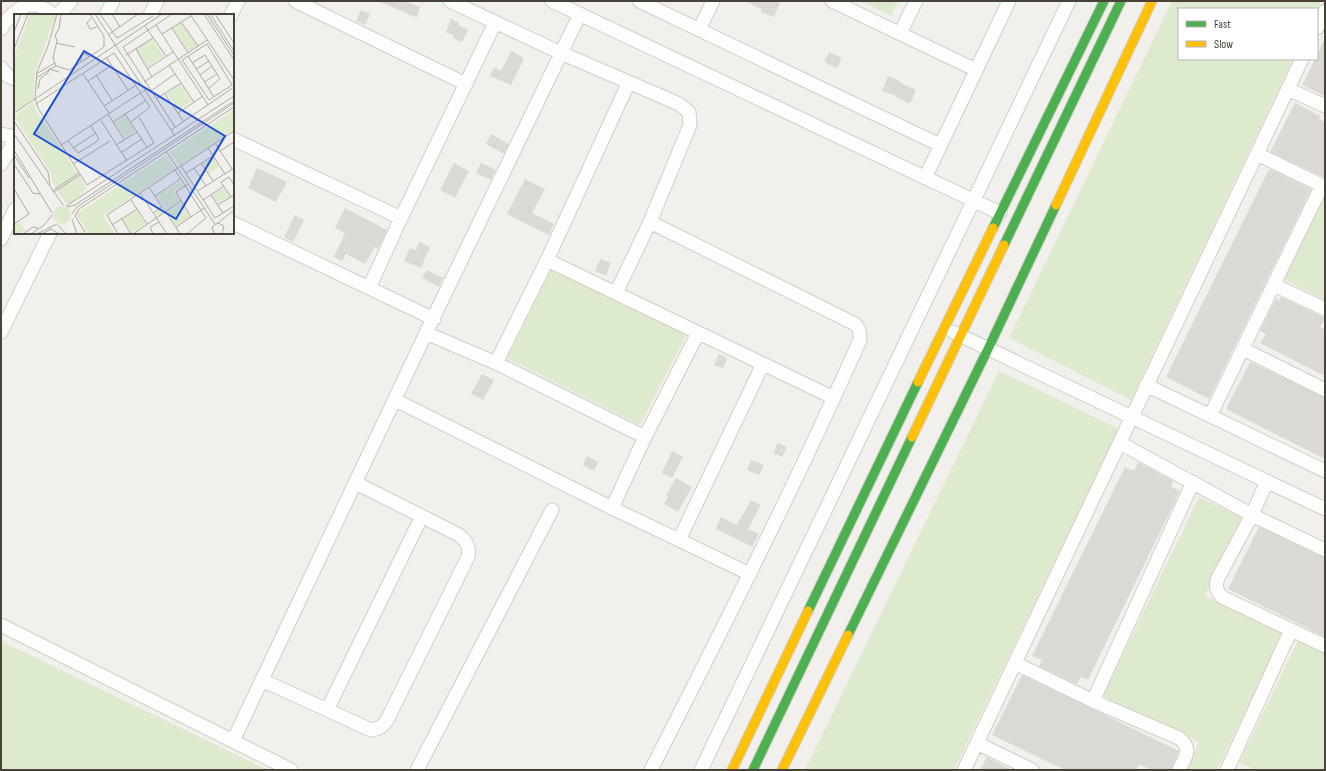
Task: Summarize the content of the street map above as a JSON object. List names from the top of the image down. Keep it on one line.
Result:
{"legend":["Fast","Slow"]}
